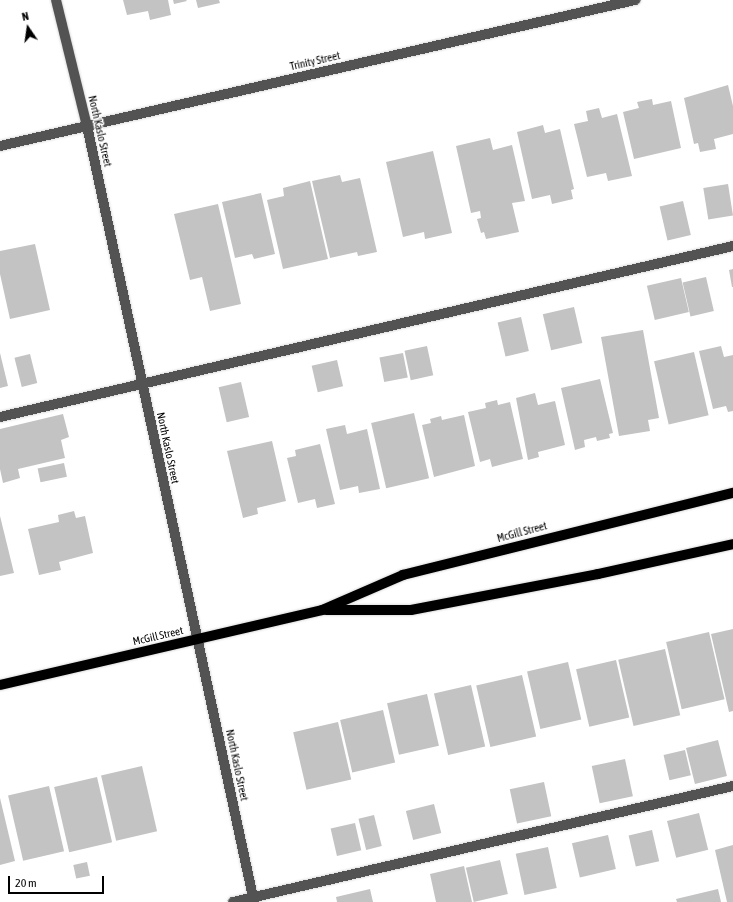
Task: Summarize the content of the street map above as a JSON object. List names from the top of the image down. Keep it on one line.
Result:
{"streets":{"main road":["McGill Street"],"street":["Trinity Street","North Kaslo Street"]},"crossings":[["Trinity Street","North Kaslo Street"],["North Kaslo Street","McGill Street"]],"scale_bar":"20 m","north":"top"}
